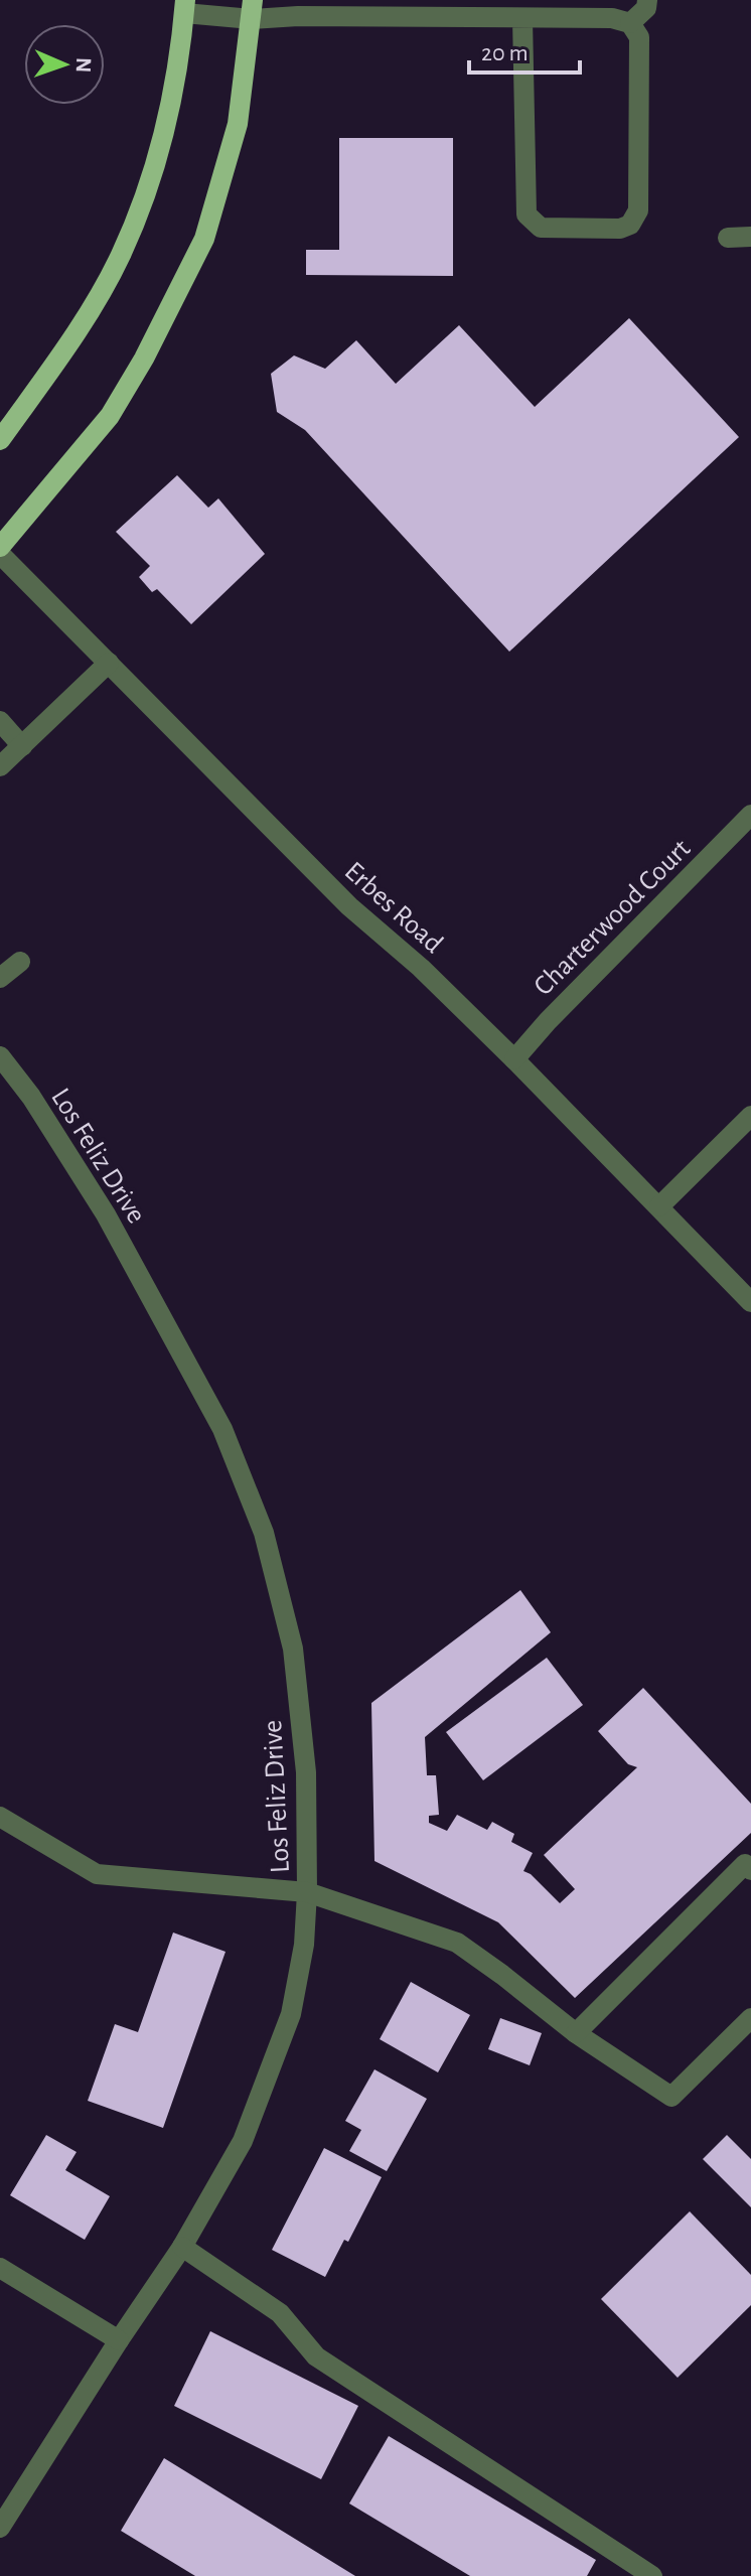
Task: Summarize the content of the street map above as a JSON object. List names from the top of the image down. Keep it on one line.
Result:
{"streets":{"street":["Erbes Road","Charterwood Court","Los Feliz Drive"]},"crossings":[["Erbes Road","Charterwood Court"]],"scale_bar":"20 m","north":"right"}
